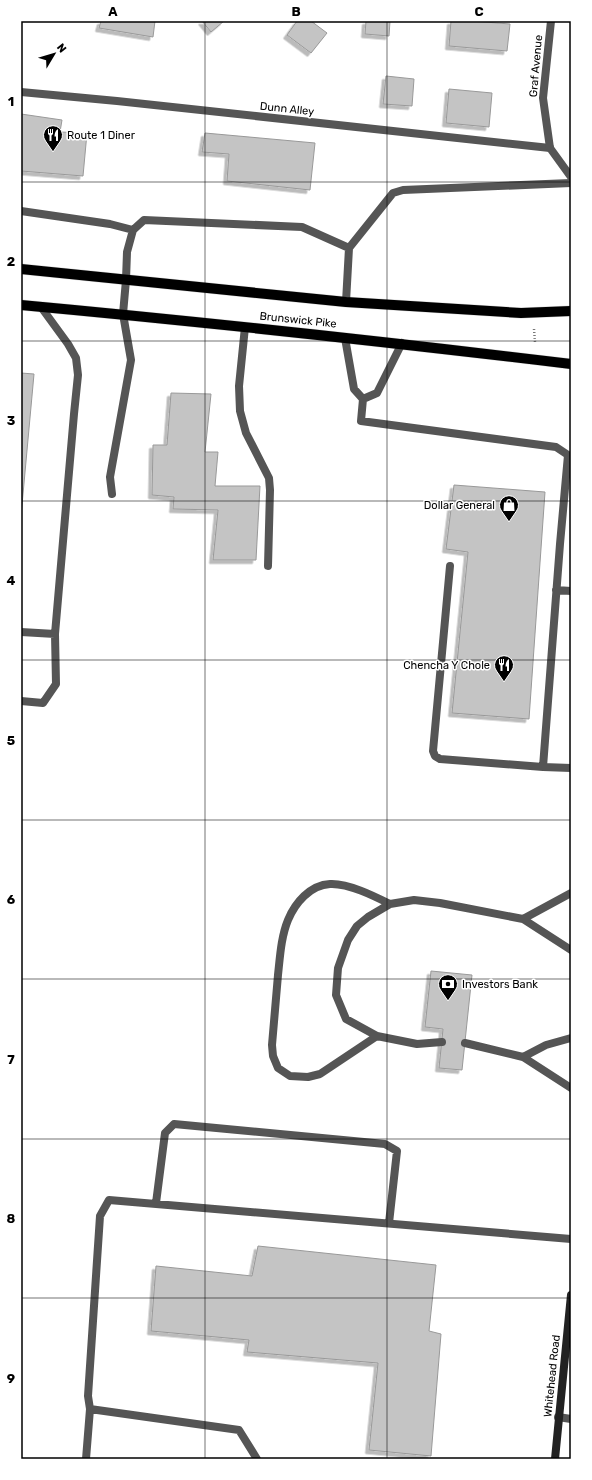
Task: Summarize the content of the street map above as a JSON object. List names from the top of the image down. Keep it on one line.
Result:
{"streets":{"main road":["Brunswick Pike","Whitehead Road"],"street":["Graf Avenue","Dunn Alley"]},"crossings":[["Graf Avenue","Dunn Alley"]],"places":{"restaurant":["Route 1 Diner","Chencha Y Chole"],"shop":["Dollar General"],"bank":["Investors Bank"]},"north":"top right","grid":{"columns":["A","B","C"],"rows":["1","2","3","4","5","6","7","8","9"]}}
